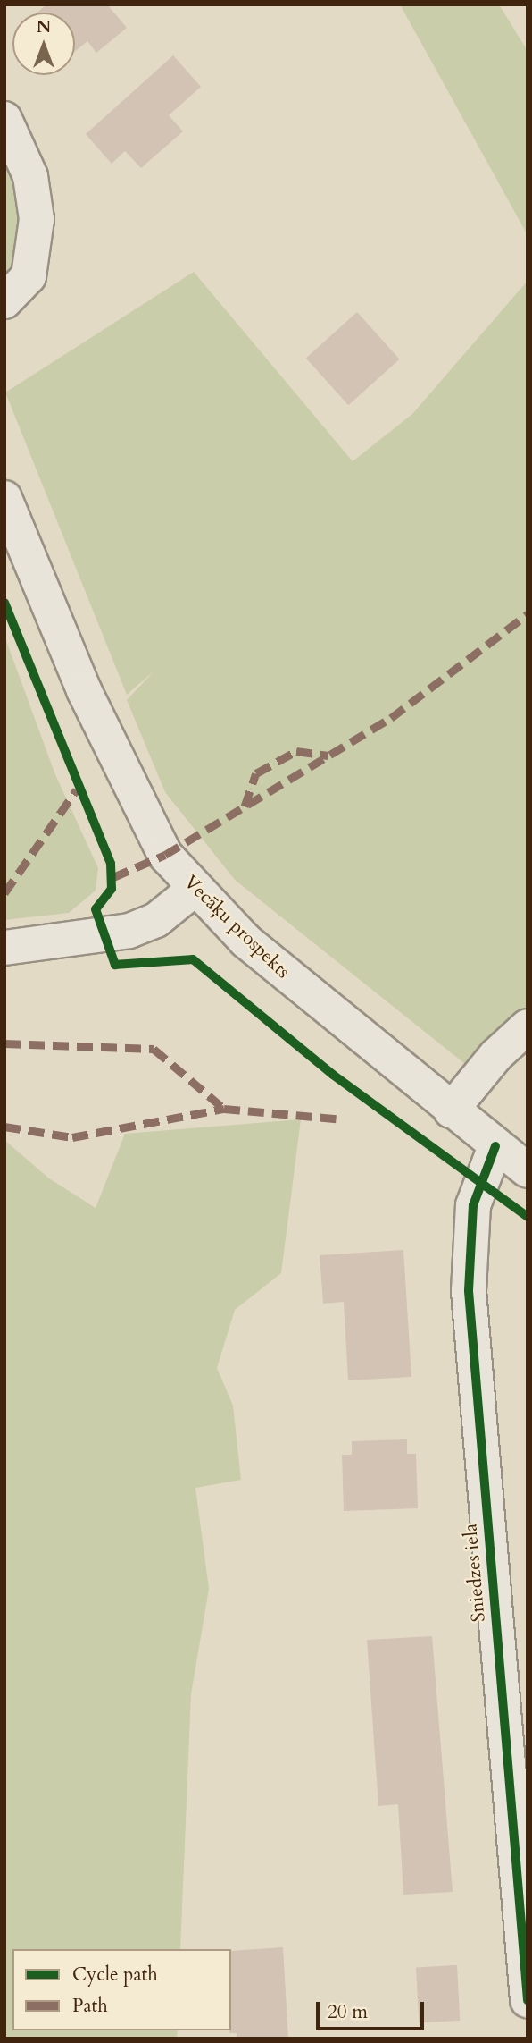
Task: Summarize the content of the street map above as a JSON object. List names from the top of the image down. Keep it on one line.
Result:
{"streets":{"street":["Vecāķu prospekts","Sniedzes iela"]},"crossings":[["Vecāķu prospekts","Sniedzes iela"]],"legend":["Cycle path","Path"],"scale_bar":"20 m","north":"top"}
